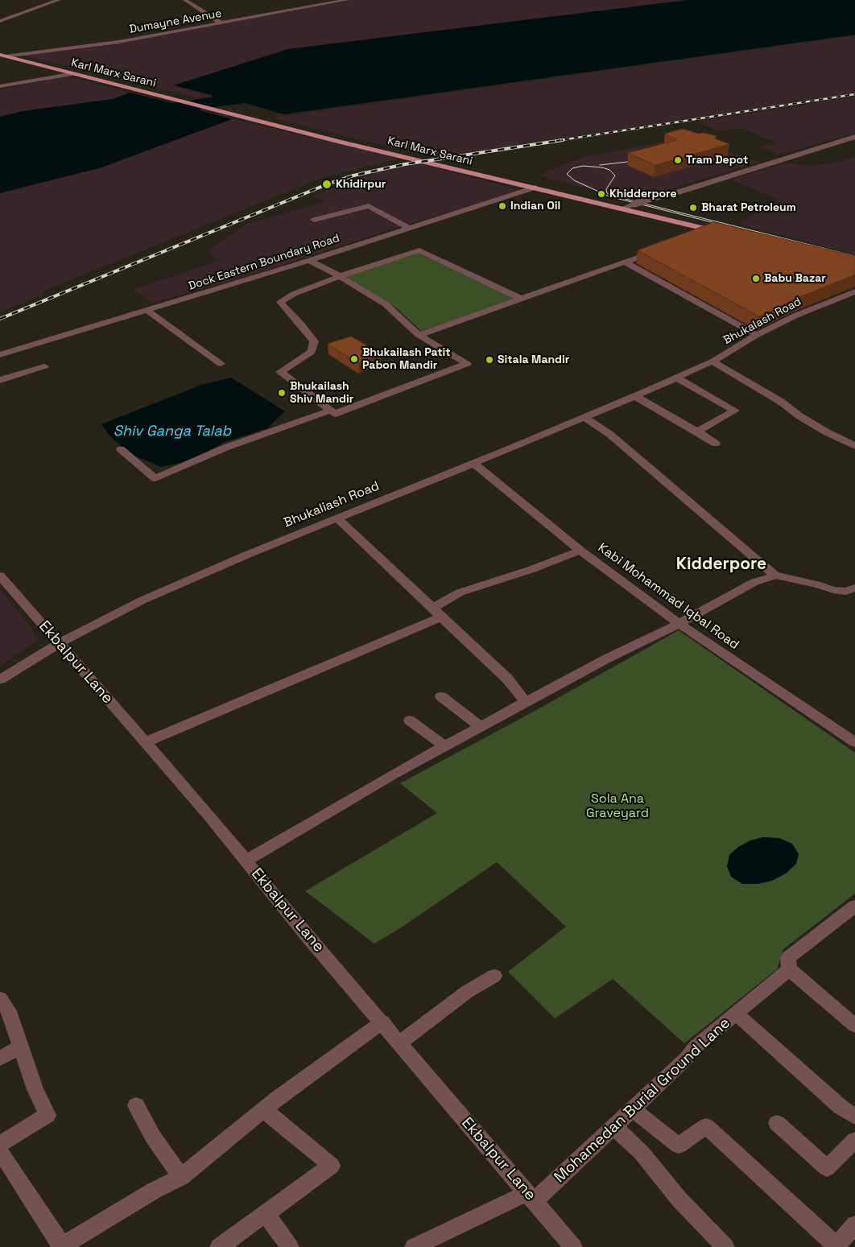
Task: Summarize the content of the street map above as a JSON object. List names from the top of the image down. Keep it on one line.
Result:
{"streets":{"main road":["Karl Marx Sarani"],"street":["Dumayne Avenue","Dock Eastern Boundary Road","Bhukalash Road","Bhukaliash Road","Kabi Mohammad Iqbal Road","Ekbalpur Lane","Mohamedan Burial Ground Lane"]},"crossings":[["Dumayne Avenue","Karl Marx Sarani"],["Karl Marx Sarani","Dock Eastern Boundary Road"],["Bhukalash Road","Bhukaliash Road"],["Bhukaliash Road","Kabi Mohammad Iqbal Road"],["Bhukaliash Road","Ekbalpur Lane"],["Ekbalpur Lane","Mohamedan Burial Ground Lane"]],"districts":["Kidderpore"],"water":["Shiv Ganga Talab"],"parks":["Sola Ana Graveyard"],"places":["Tram Depot","Khidirpur","Khidderpore","Indian Oil","Bharat Petroleum","Babu Bazar","Bhukailash Patit Pabon Mandir","Sitala Mandir","Bhukailash Shiv Mandir"]}
